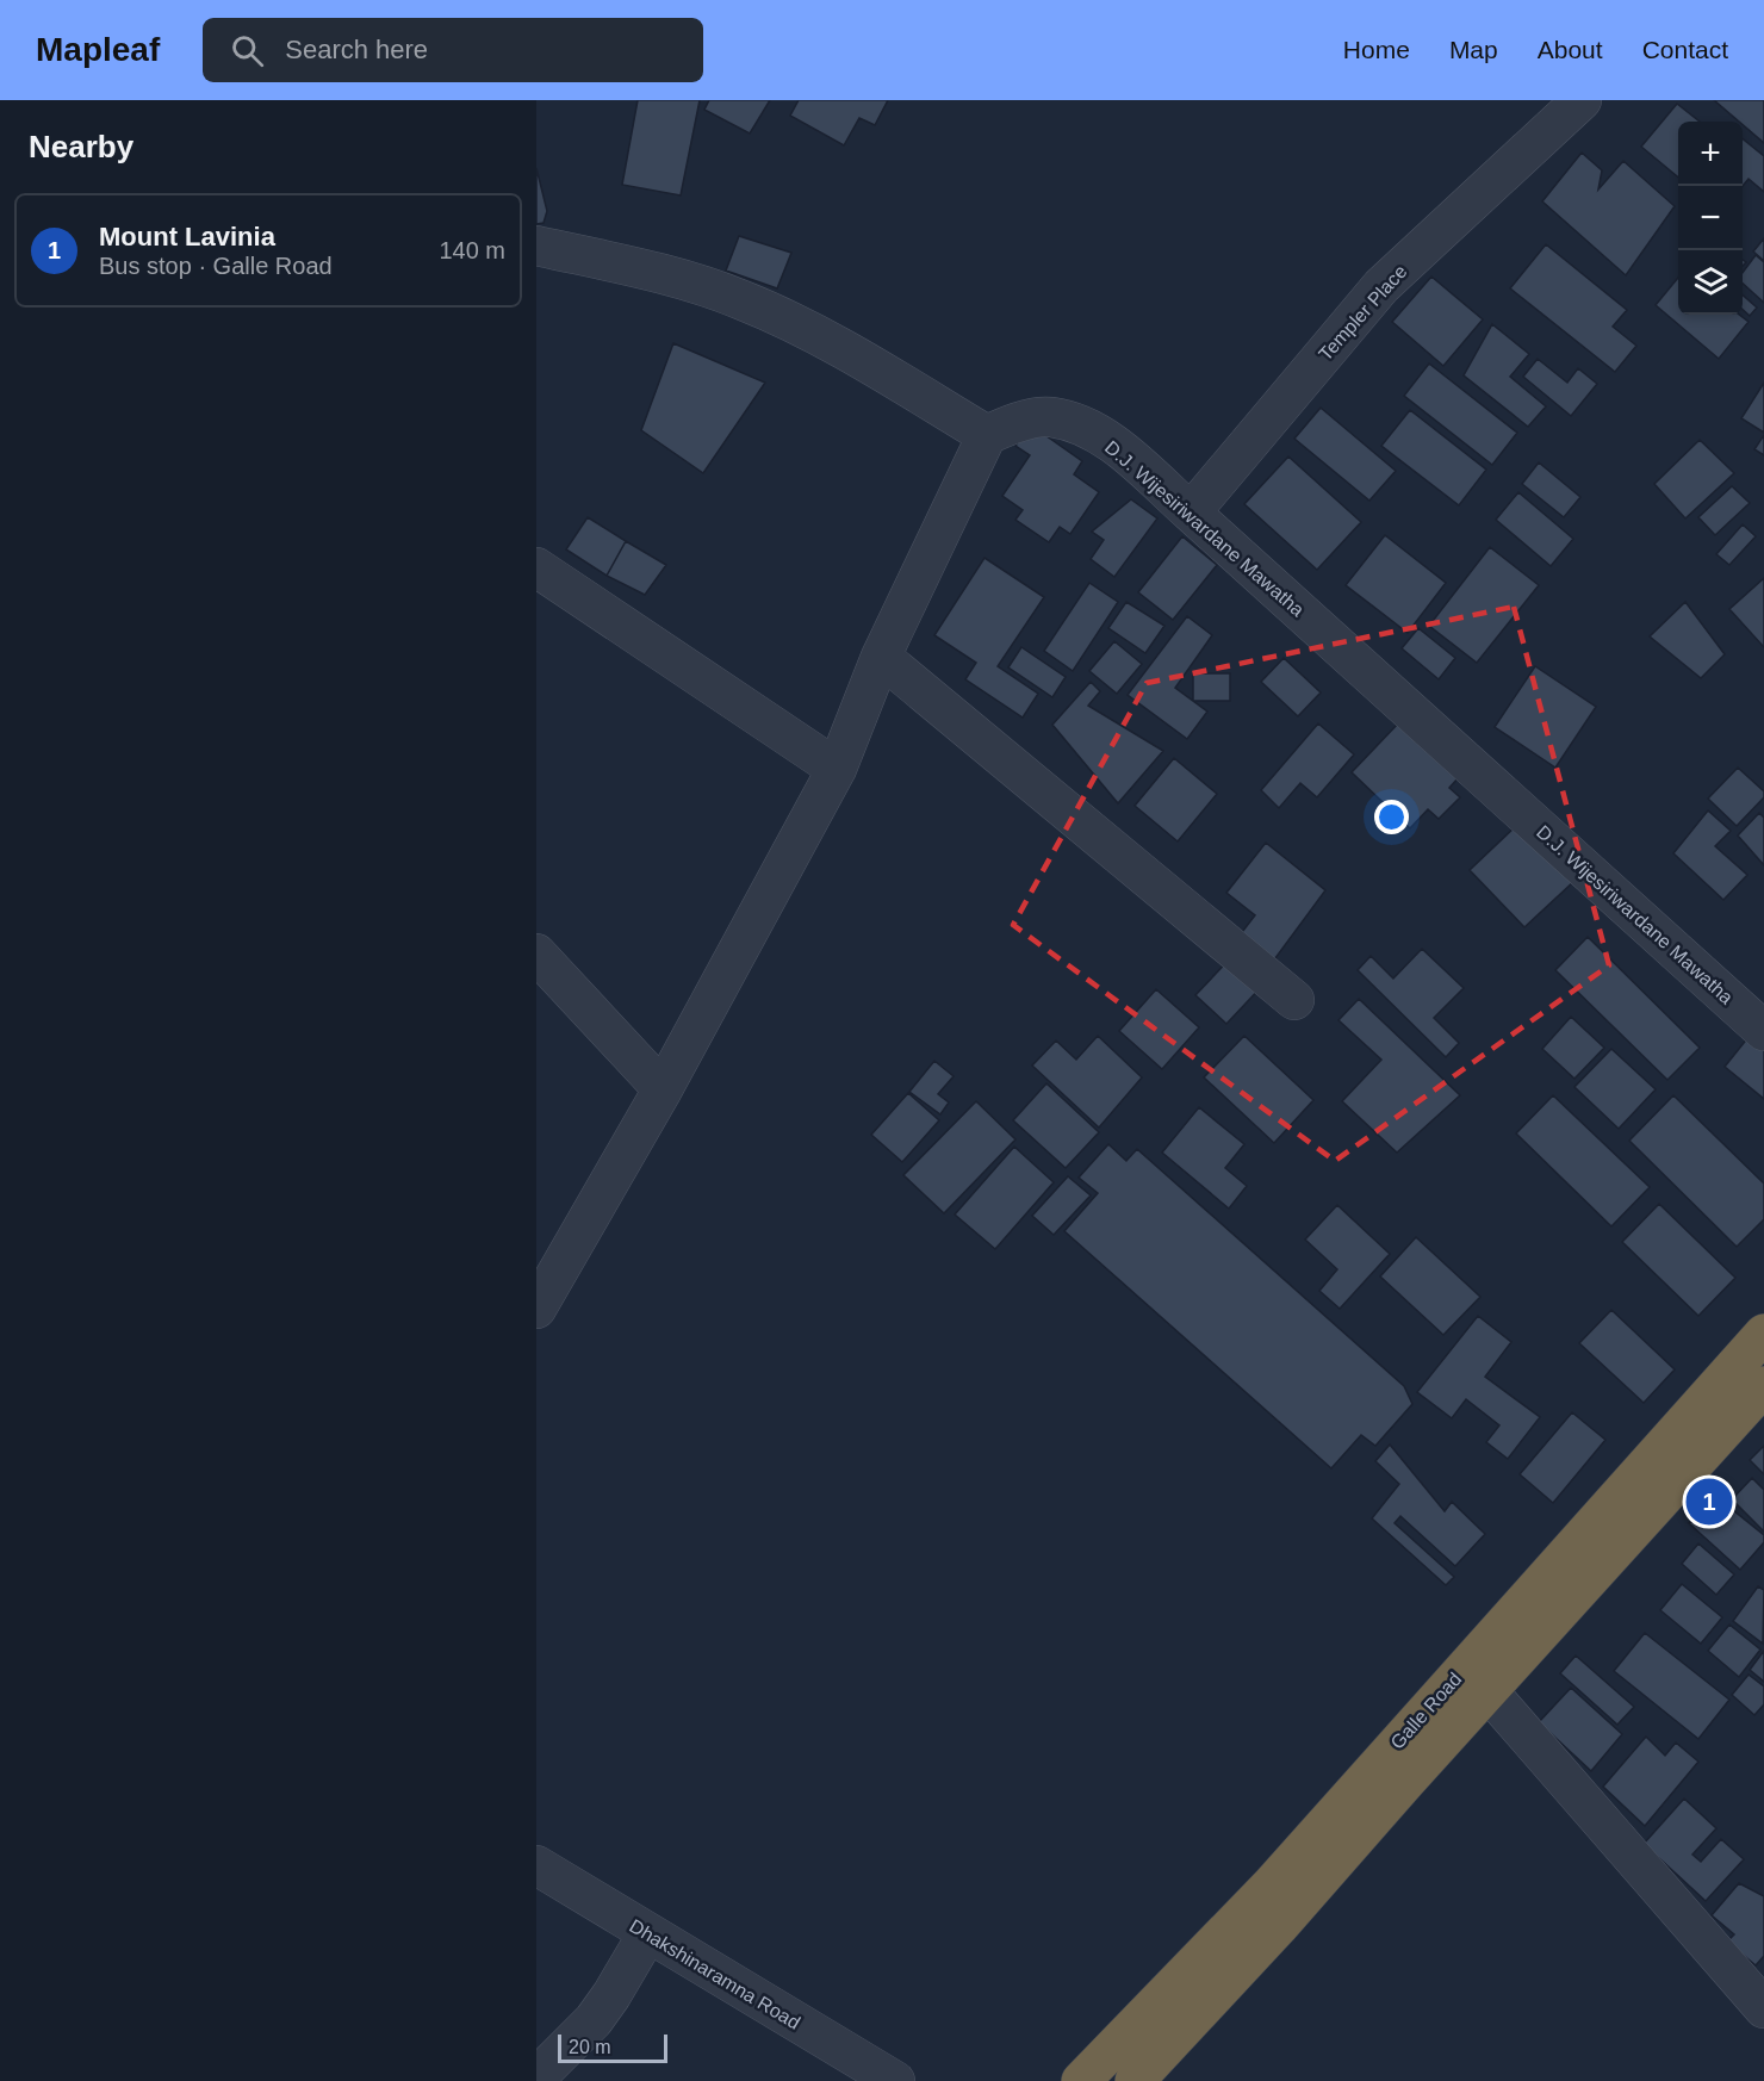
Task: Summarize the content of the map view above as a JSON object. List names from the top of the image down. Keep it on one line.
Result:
{"streets":{"highway":["Galle Road"],"street":["Templer Place","D.J. Wijesiriwardane Mawatha","Dhakshinaramna Road"]},"crossings":[["Templer Place","D.J. Wijesiriwardane Mawatha"]],"scale_bar":"20 m","page":{"header":"Mapleaf","search":"Search here","nav":["Home","Map","About","Contact"],"heading":"Nearby","map_buttons":["+","−"],"list":[{"mark":"1","name":"Mount Lavinia","note":"Bus stop · Galle Road","value":"140 m"}],"pins":"1","scale":"20 m"}}
